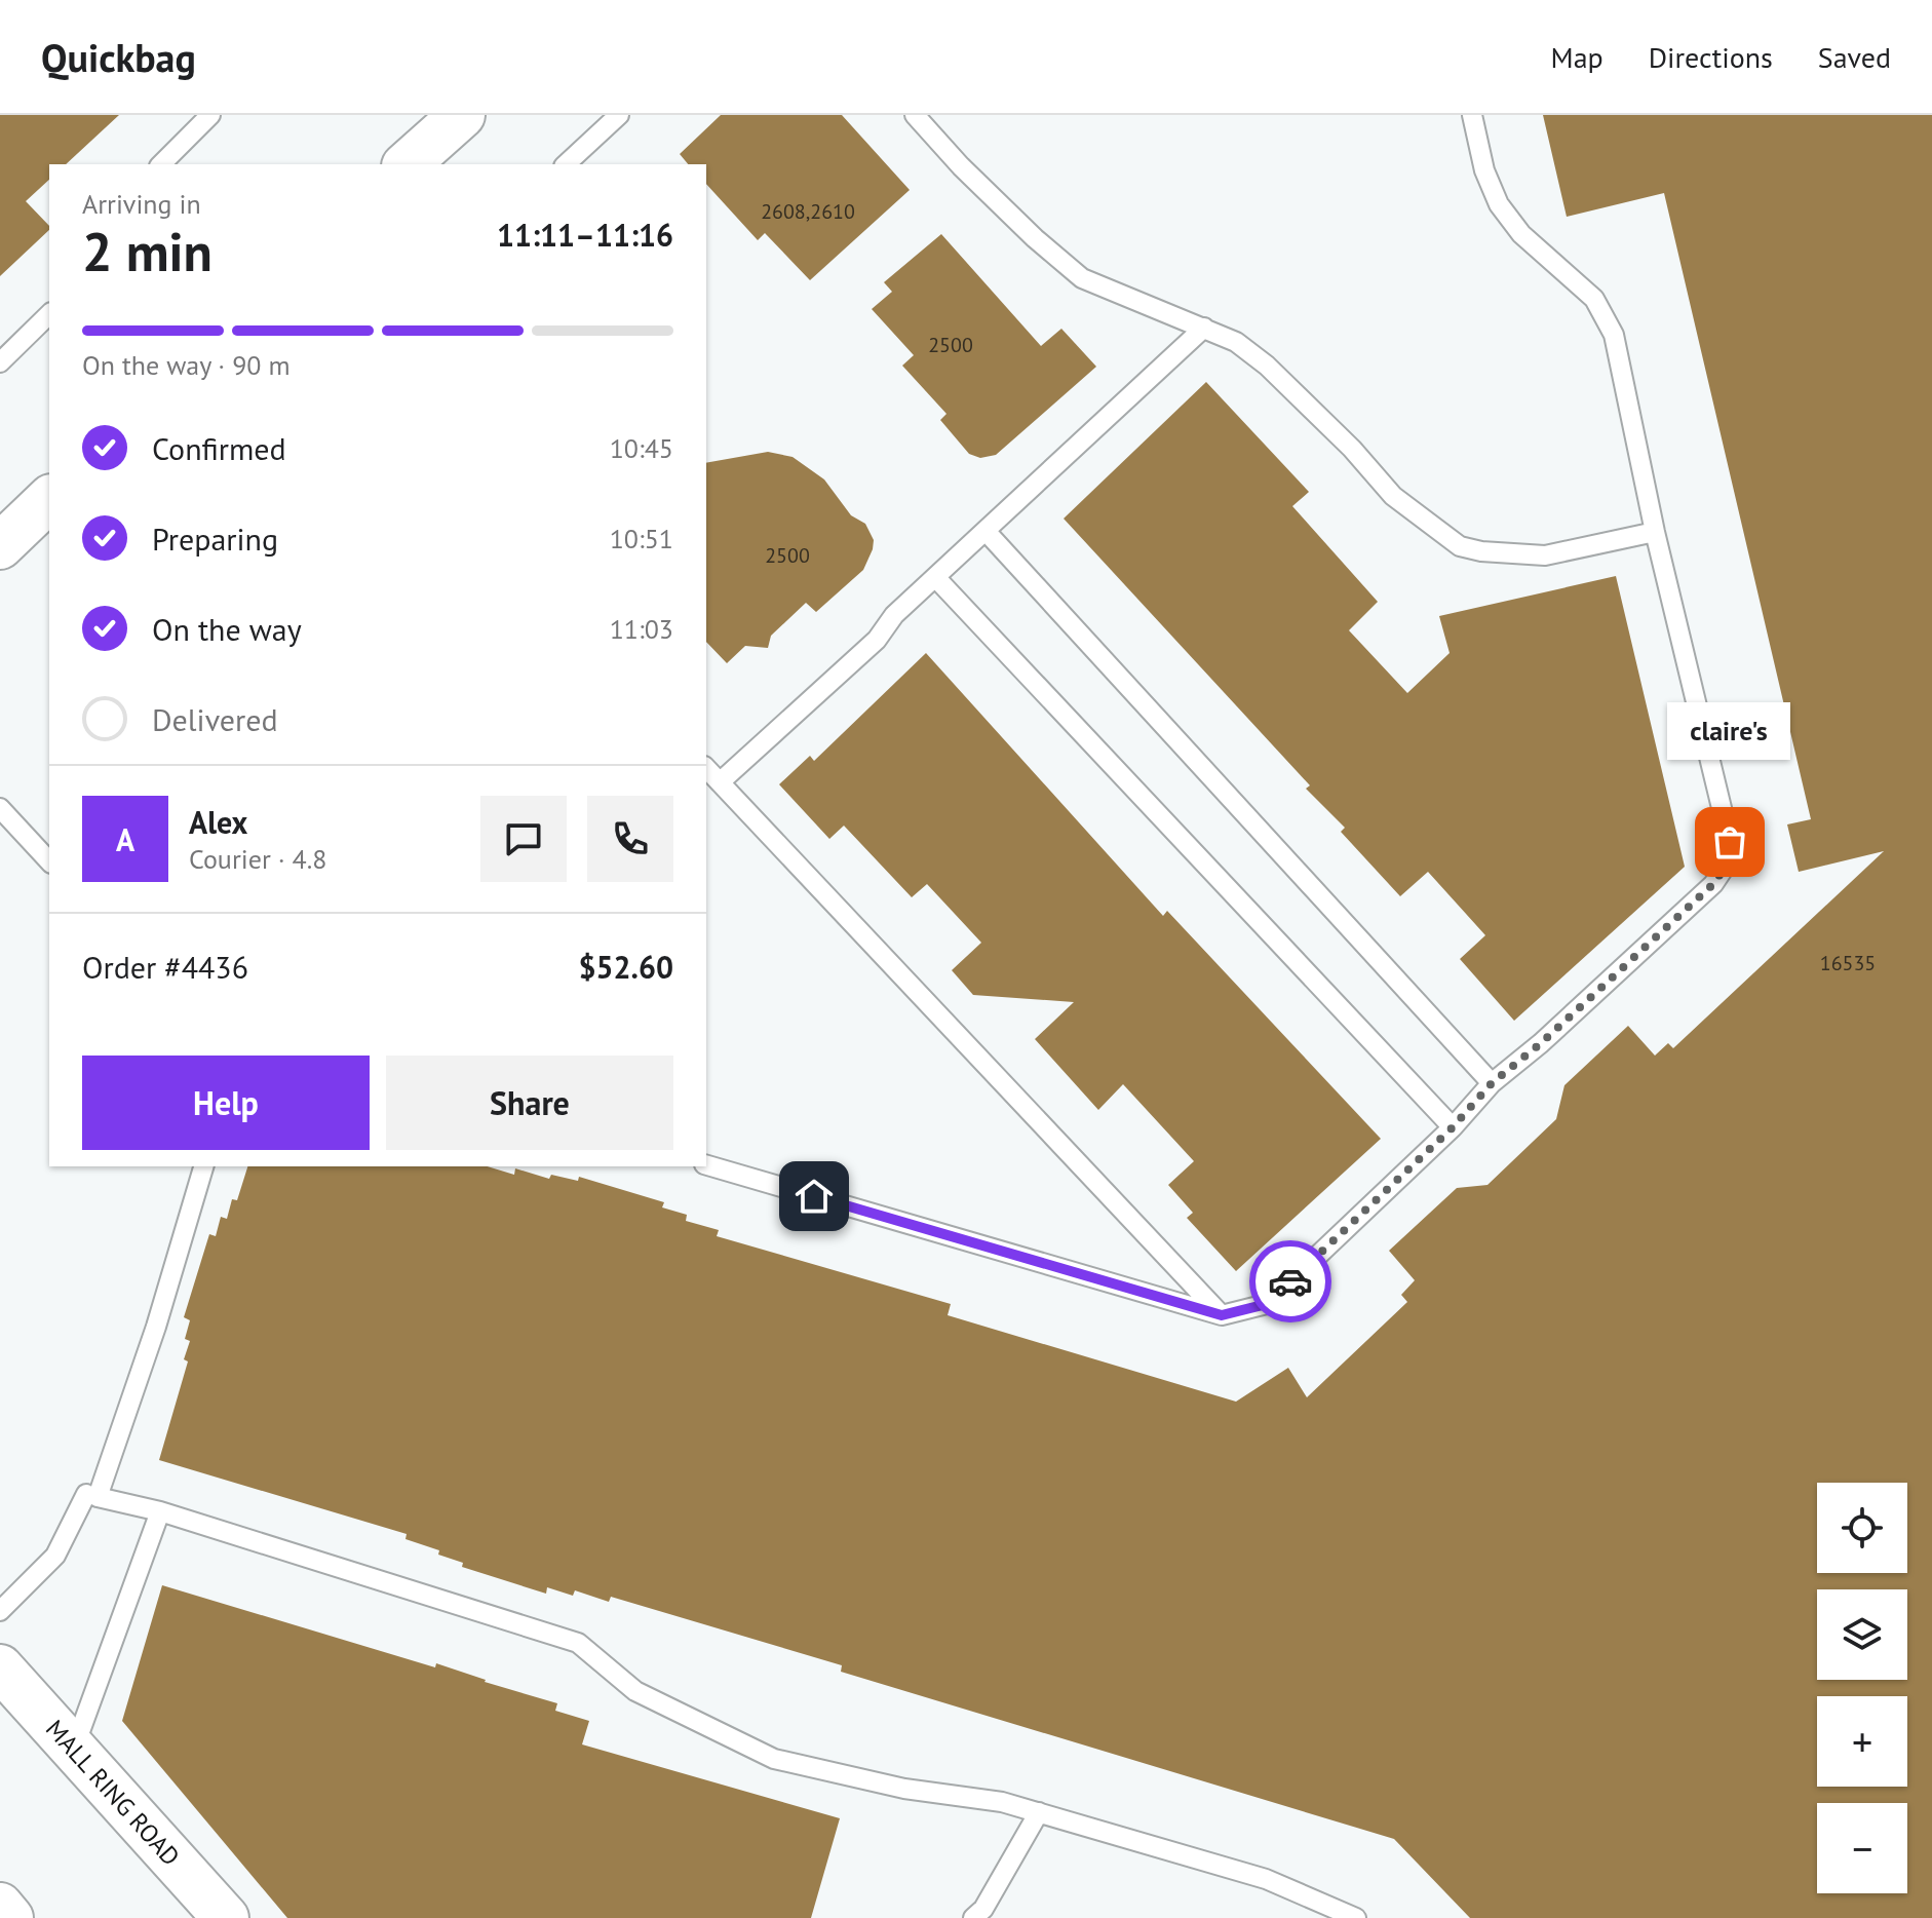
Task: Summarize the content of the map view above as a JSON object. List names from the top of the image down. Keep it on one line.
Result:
{"streets":{"street":["MALL RING ROAD"]},"places":["claire's"],"house_numbers":["2608,2610","2500","2500","16535"],"page":{"header":"Quickbag","nav":["Map","Directions","Saved"],"heading":["2 min","Arriving in","11:11–11:16"],"panel":["Alex","Courier · 4.8","Order #4436","$52.60"],"bar":"On the way · 90 m","list":[["Confirmed","10:45"],["Preparing","10:51"],["On the way","11:03"],"Delivered"],"bubble":"claire's","round":"A","buttons":["Help","Share"],"map_buttons":["+","−"]}}
